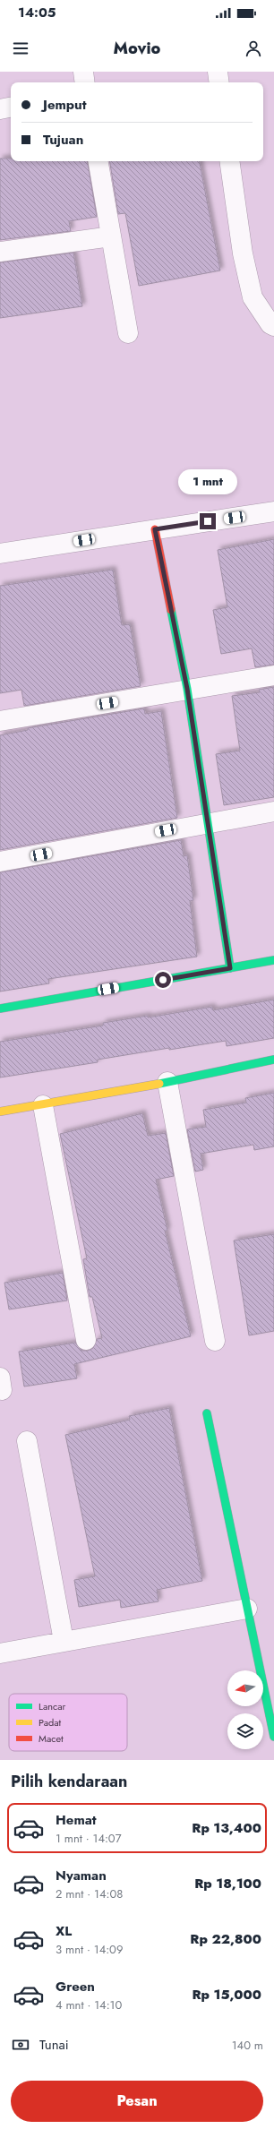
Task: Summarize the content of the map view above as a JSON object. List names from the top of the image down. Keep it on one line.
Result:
{"legend":["Lancar","Padat","Macet"],"north":"left","page":{"status":"14:05","header":"Movio","banner":["Jemput","Tujuan"],"bubble":"1 mnt","heading":"Pilih kendaraan","list":[{"name":"Hemat","note":"1 mnt · 14:07","value":"Rp 13,400"},{"name":"Nyaman","note":"2 mnt · 14:08","value":"Rp 18,100"},{"name":"XL","note":"3 mnt · 14:09","value":"Rp 22,800"},{"name":"Green","note":"4 mnt · 14:10","value":"Rp 15,000"}],"pay":["Tunai","140 m"],"buttons":"Pesan"}}
